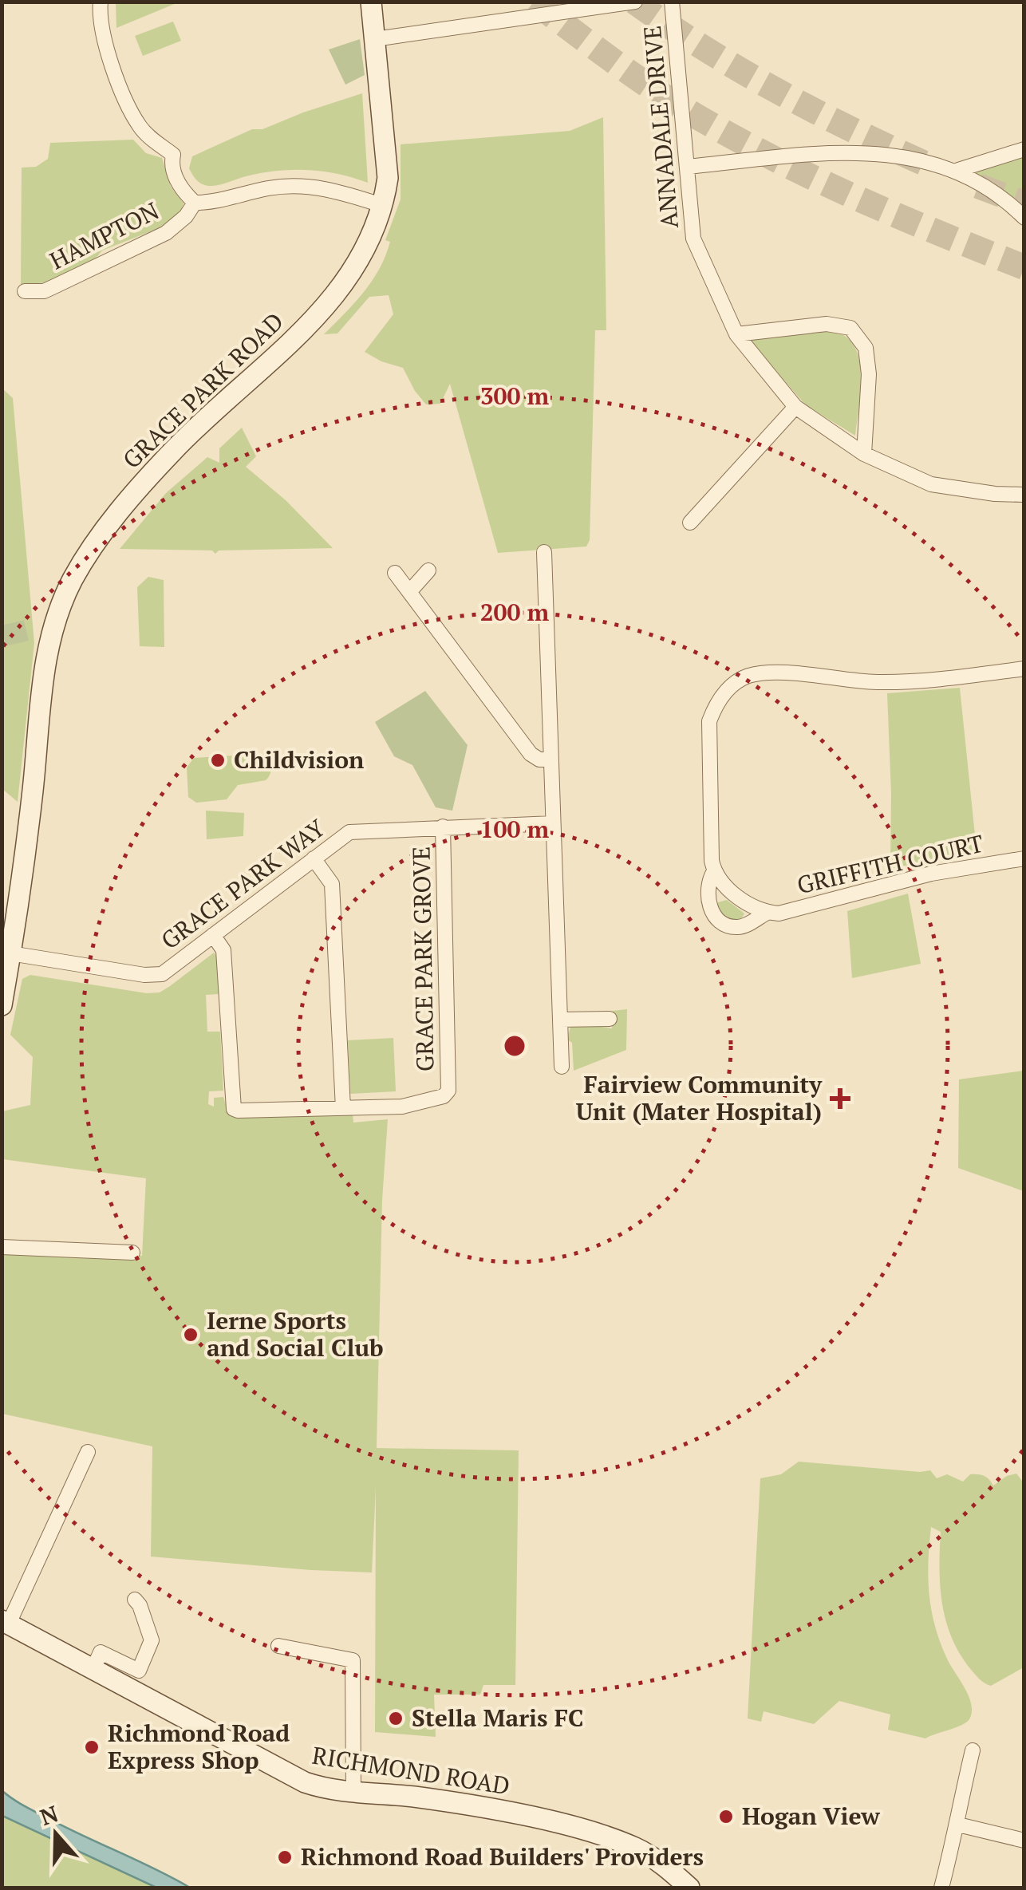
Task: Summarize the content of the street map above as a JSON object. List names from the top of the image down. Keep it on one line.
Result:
{"streets":{"street":["ANNADALE DRIVE","HAMPTON","GRACE PARK ROAD","GRIFFITH COURT","GRACE PARK WAY","GRACE PARK GROVE","RICHMOND ROAD"]},"crossings":[["GRACE PARK ROAD","GRACE PARK WAY"],["GRACE PARK WAY","GRACE PARK GROVE"]],"places":{"other":["Childvision","Ierne Sports and Social Club","Stella Maris FC","Richmond Road Express Shop","Hogan View","Richmond Road Builders' Providers"],"health":["Fairview Community Unit (Mater Hospital)"]},"north":"top","rings":["300 m","200 m","100 m"]}
